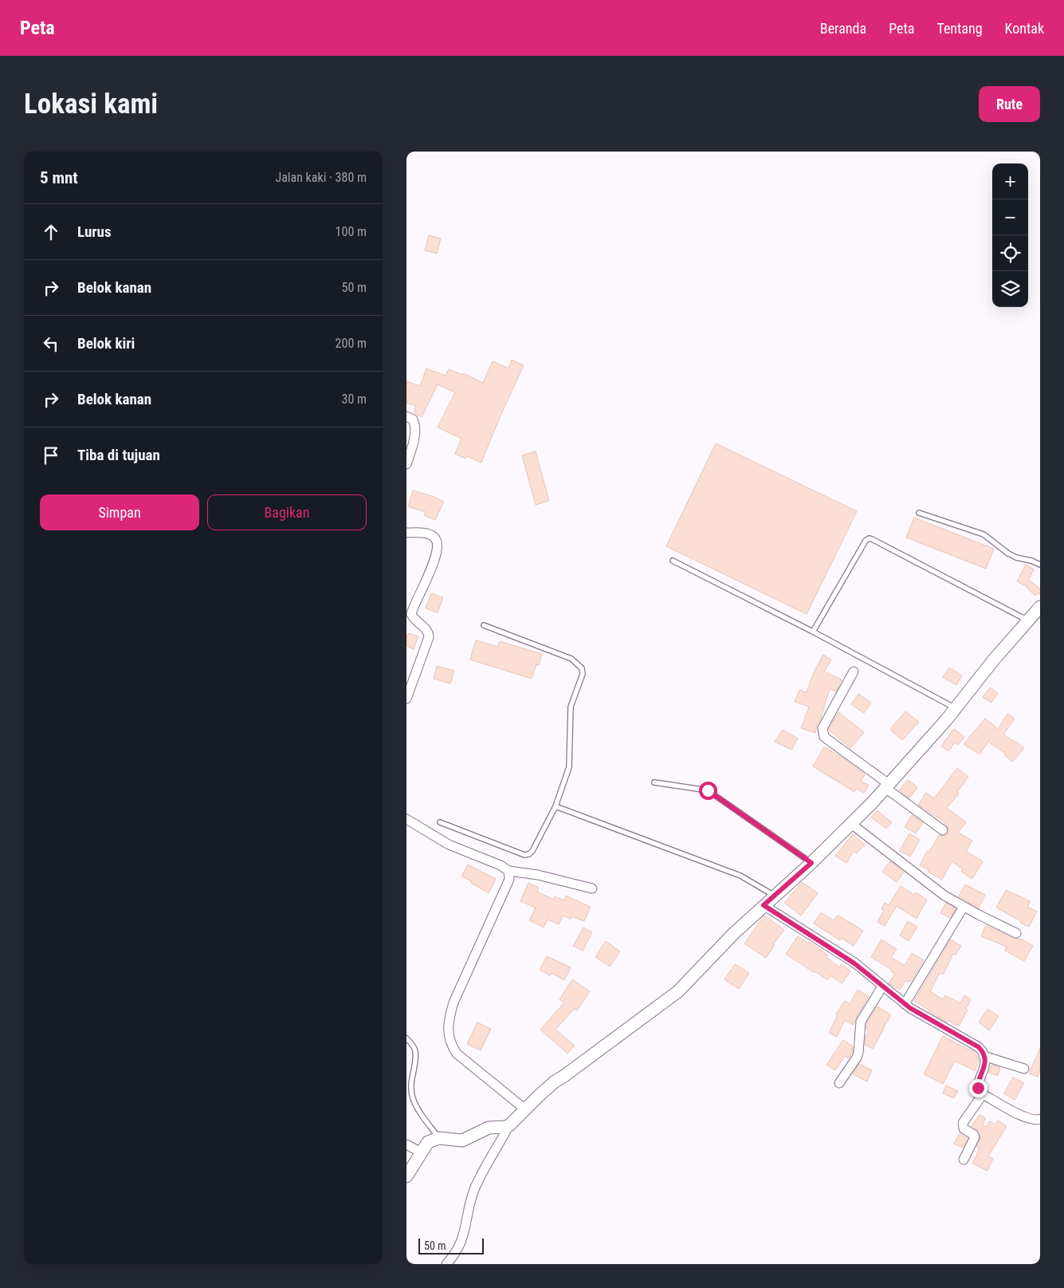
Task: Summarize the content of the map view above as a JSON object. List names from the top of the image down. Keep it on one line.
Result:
{"scale_bar":"50 m","page":{"header":"Peta","nav":["Beranda","Peta","Tentang","Kontak"],"buttons":["Rute",["Simpan","Bagikan"]],"title":"Lokasi kami","heading":["5 mnt","Jalan kaki · 380 m"],"map_buttons":["+","−"],"list":[["Lurus","100 m"],["Belok kanan","50 m"],["Belok kiri","200 m"],["Belok kanan","30 m"],"Tiba di tujuan"],"scale":"50 m"}}
